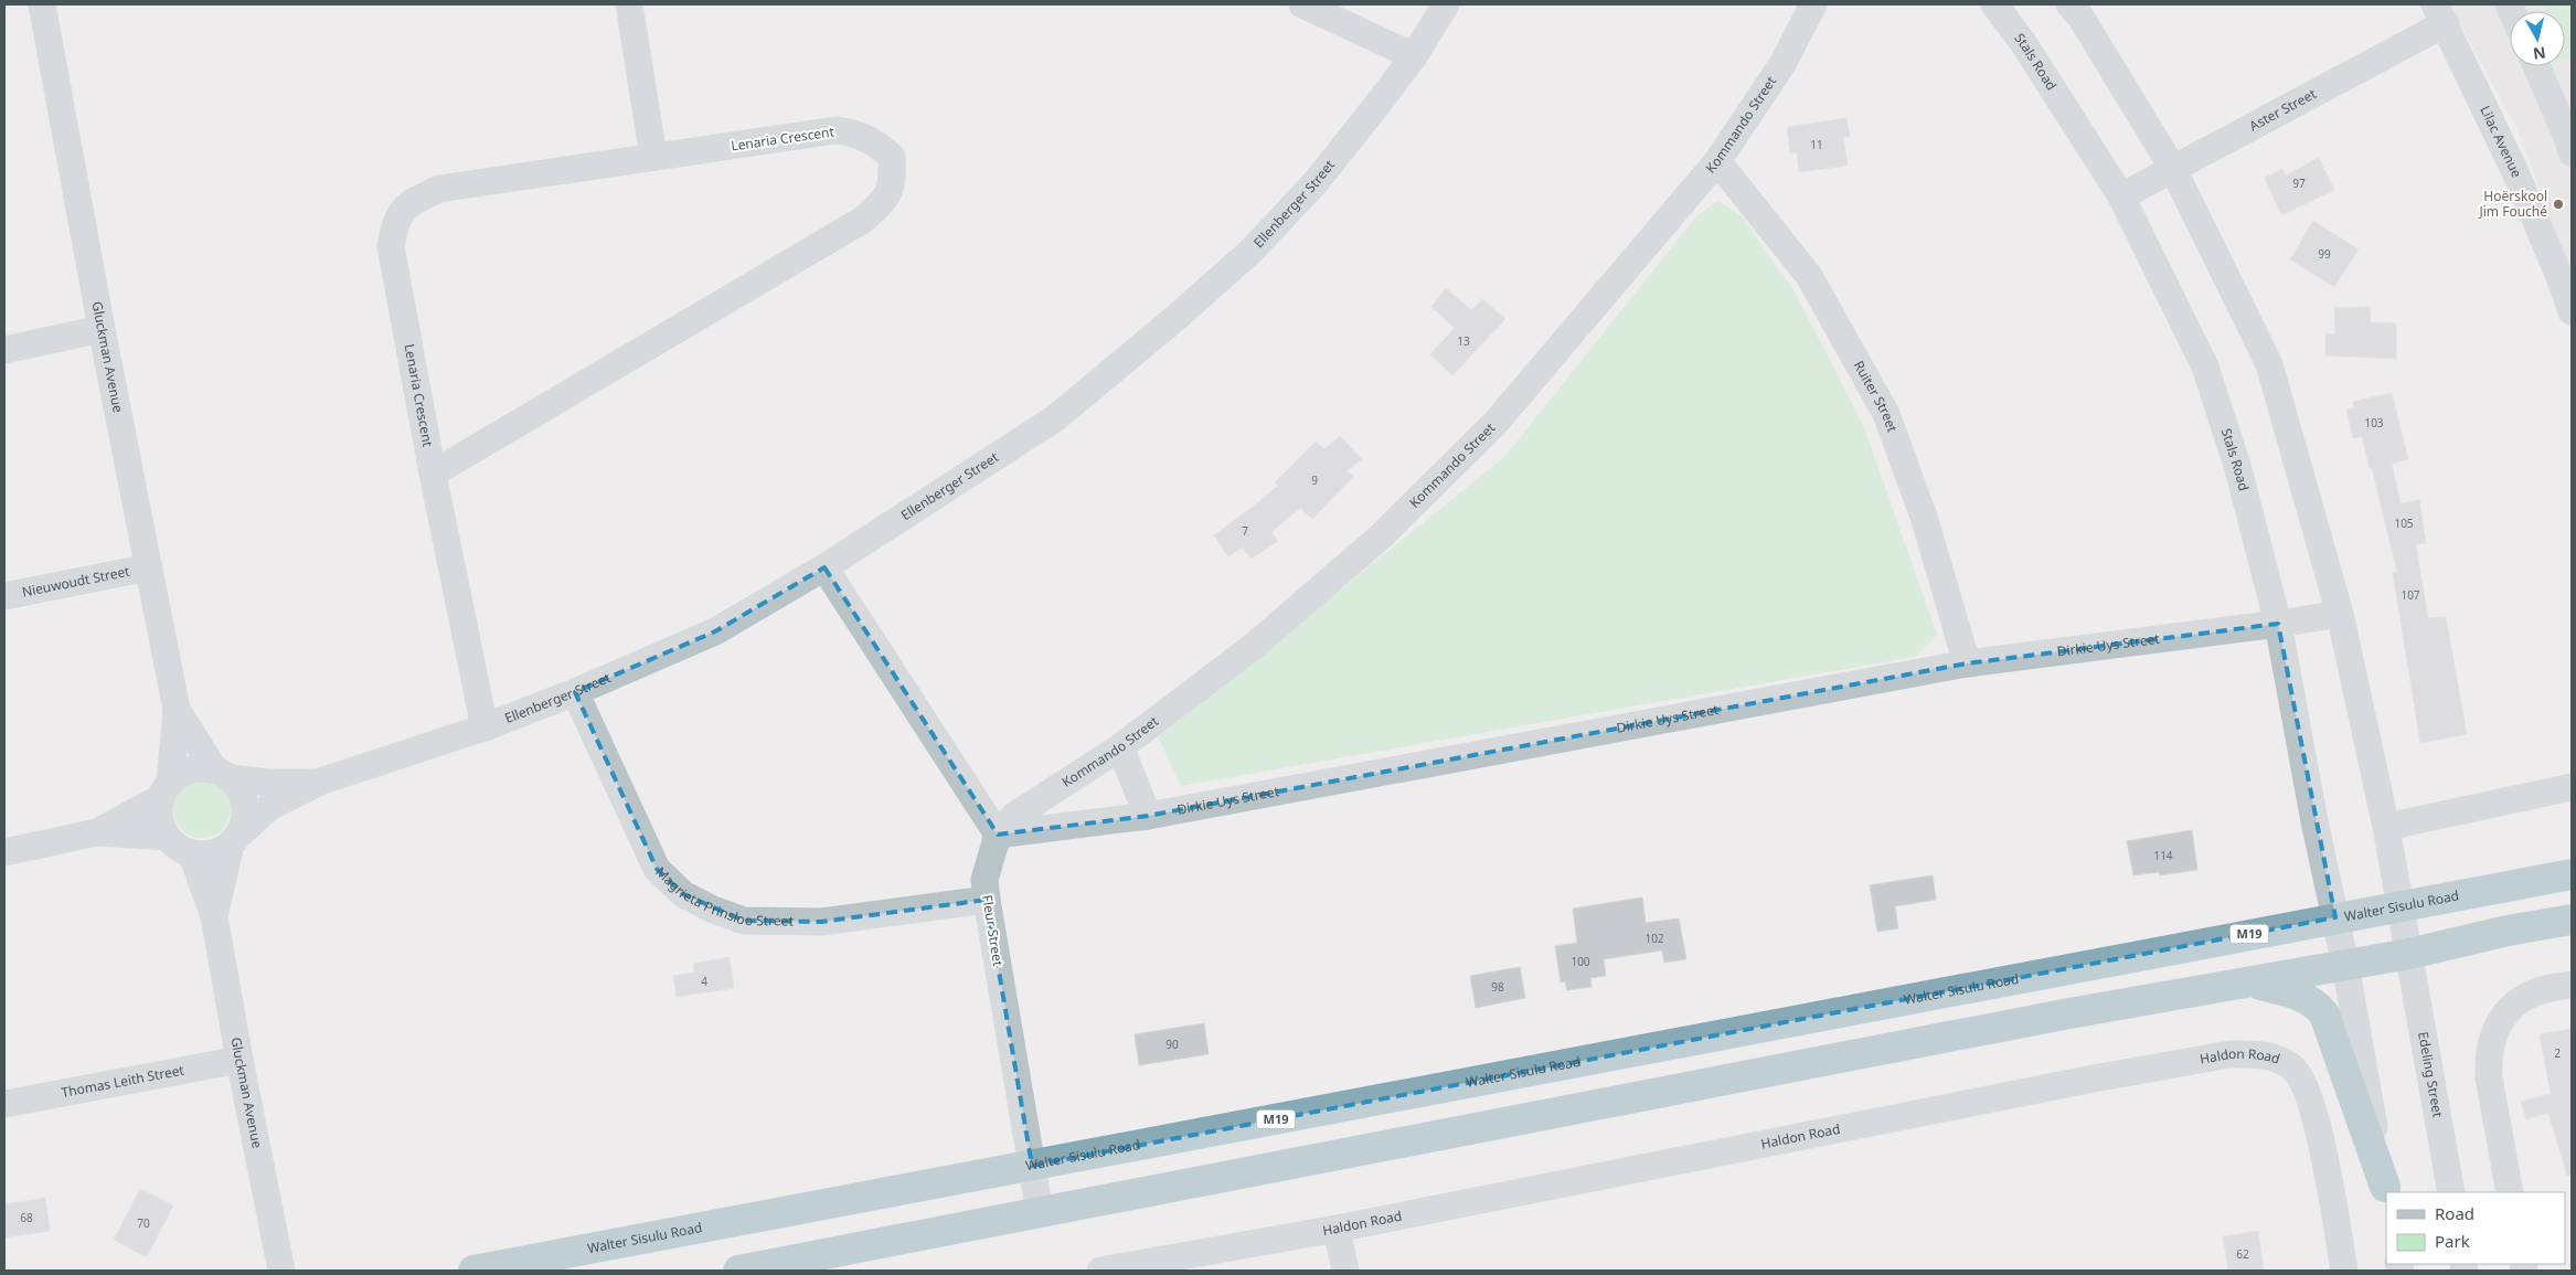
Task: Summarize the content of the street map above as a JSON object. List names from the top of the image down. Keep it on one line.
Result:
{"streets":{"highway":["Walter Sisulu Road","M19"],"street":["Stals Road","Aster Street","Kommando Street","Lenaria Crescent","Lilac Avenue","Ellenberger Street","Gluckman Avenue","Ruiter Street","Nieuwoudt Street","Dirkie Uys Street","Magrieta Prinsloo Street","Fleur Street","Haldon Road","Edeling Street","Thomas Leith Street"]},"crossings":[["Stals Road","Aster Street"],["Stals Road","Dirkie Uys Street"],["Stals Road","Walter Sisulu Road"],["Aster Street","Lilac Avenue"],["Kommando Street","Ruiter Street"],["Kommando Street","Dirkie Uys Street"],["Kommando Street","Fleur Street"],["Lenaria Crescent","Ellenberger Street"],["Ellenberger Street","Gluckman Avenue"],["Ellenberger Street","Magrieta Prinsloo Street"],["Gluckman Avenue","Nieuwoudt Street"],["Gluckman Avenue","Thomas Leith Street"],["Ruiter Street","Dirkie Uys Street"],["Dirkie Uys Street","Fleur Street"],["Magrieta Prinsloo Street","Fleur Street"],["Walter Sisulu Road","Fleur Street"]],"places":["Hoërskool Jim Fouché"],"house_numbers":["11","97","99","13","103","9","105","7","107","114","102","100","4","98","90","2","68","70","62"],"legend":["Road","Park"],"north":"bottom"}
